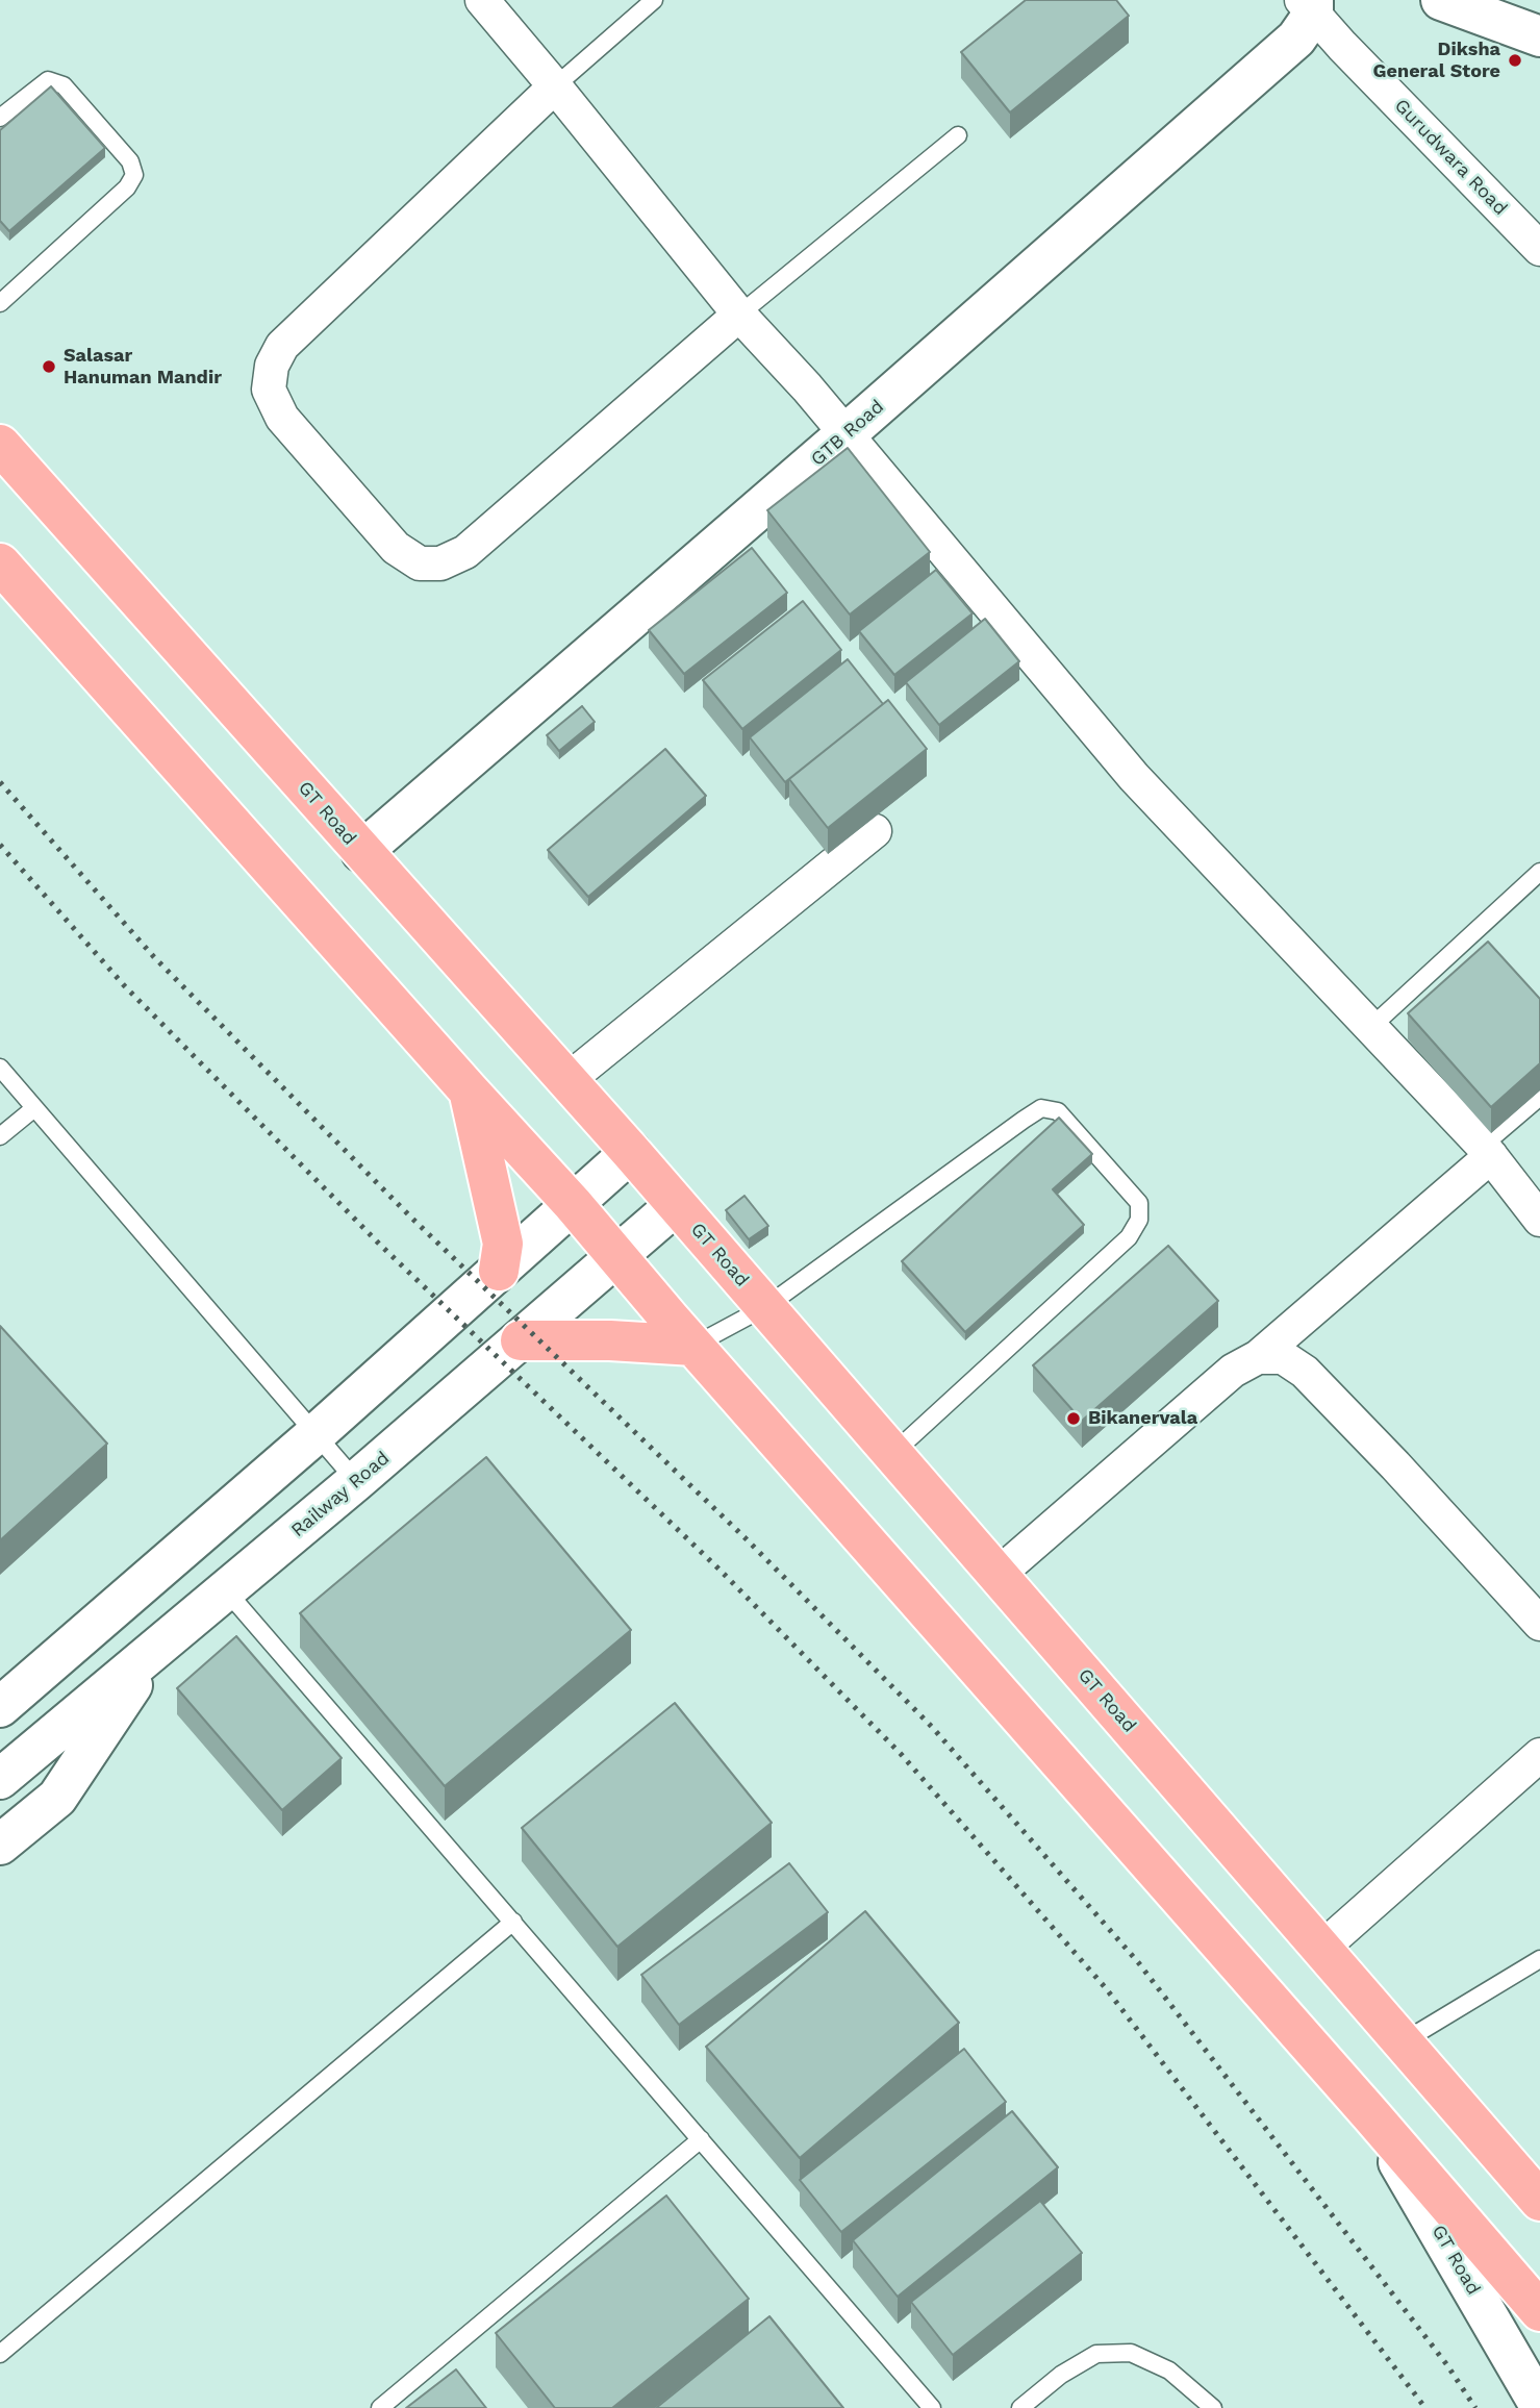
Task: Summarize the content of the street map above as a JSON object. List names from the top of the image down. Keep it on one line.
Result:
{"streets":{"highway":["GT Road"],"street":["Gurudwara Road","GTB Road","Railway Road"]},"crossings":[["Gurudwara Road","GTB Road"],["GTB Road","GT Road"],["GT Road","Railway Road"]],"places":["Diksha General Store","Salasar Hanuman Mandir","Bikanervala"]}
